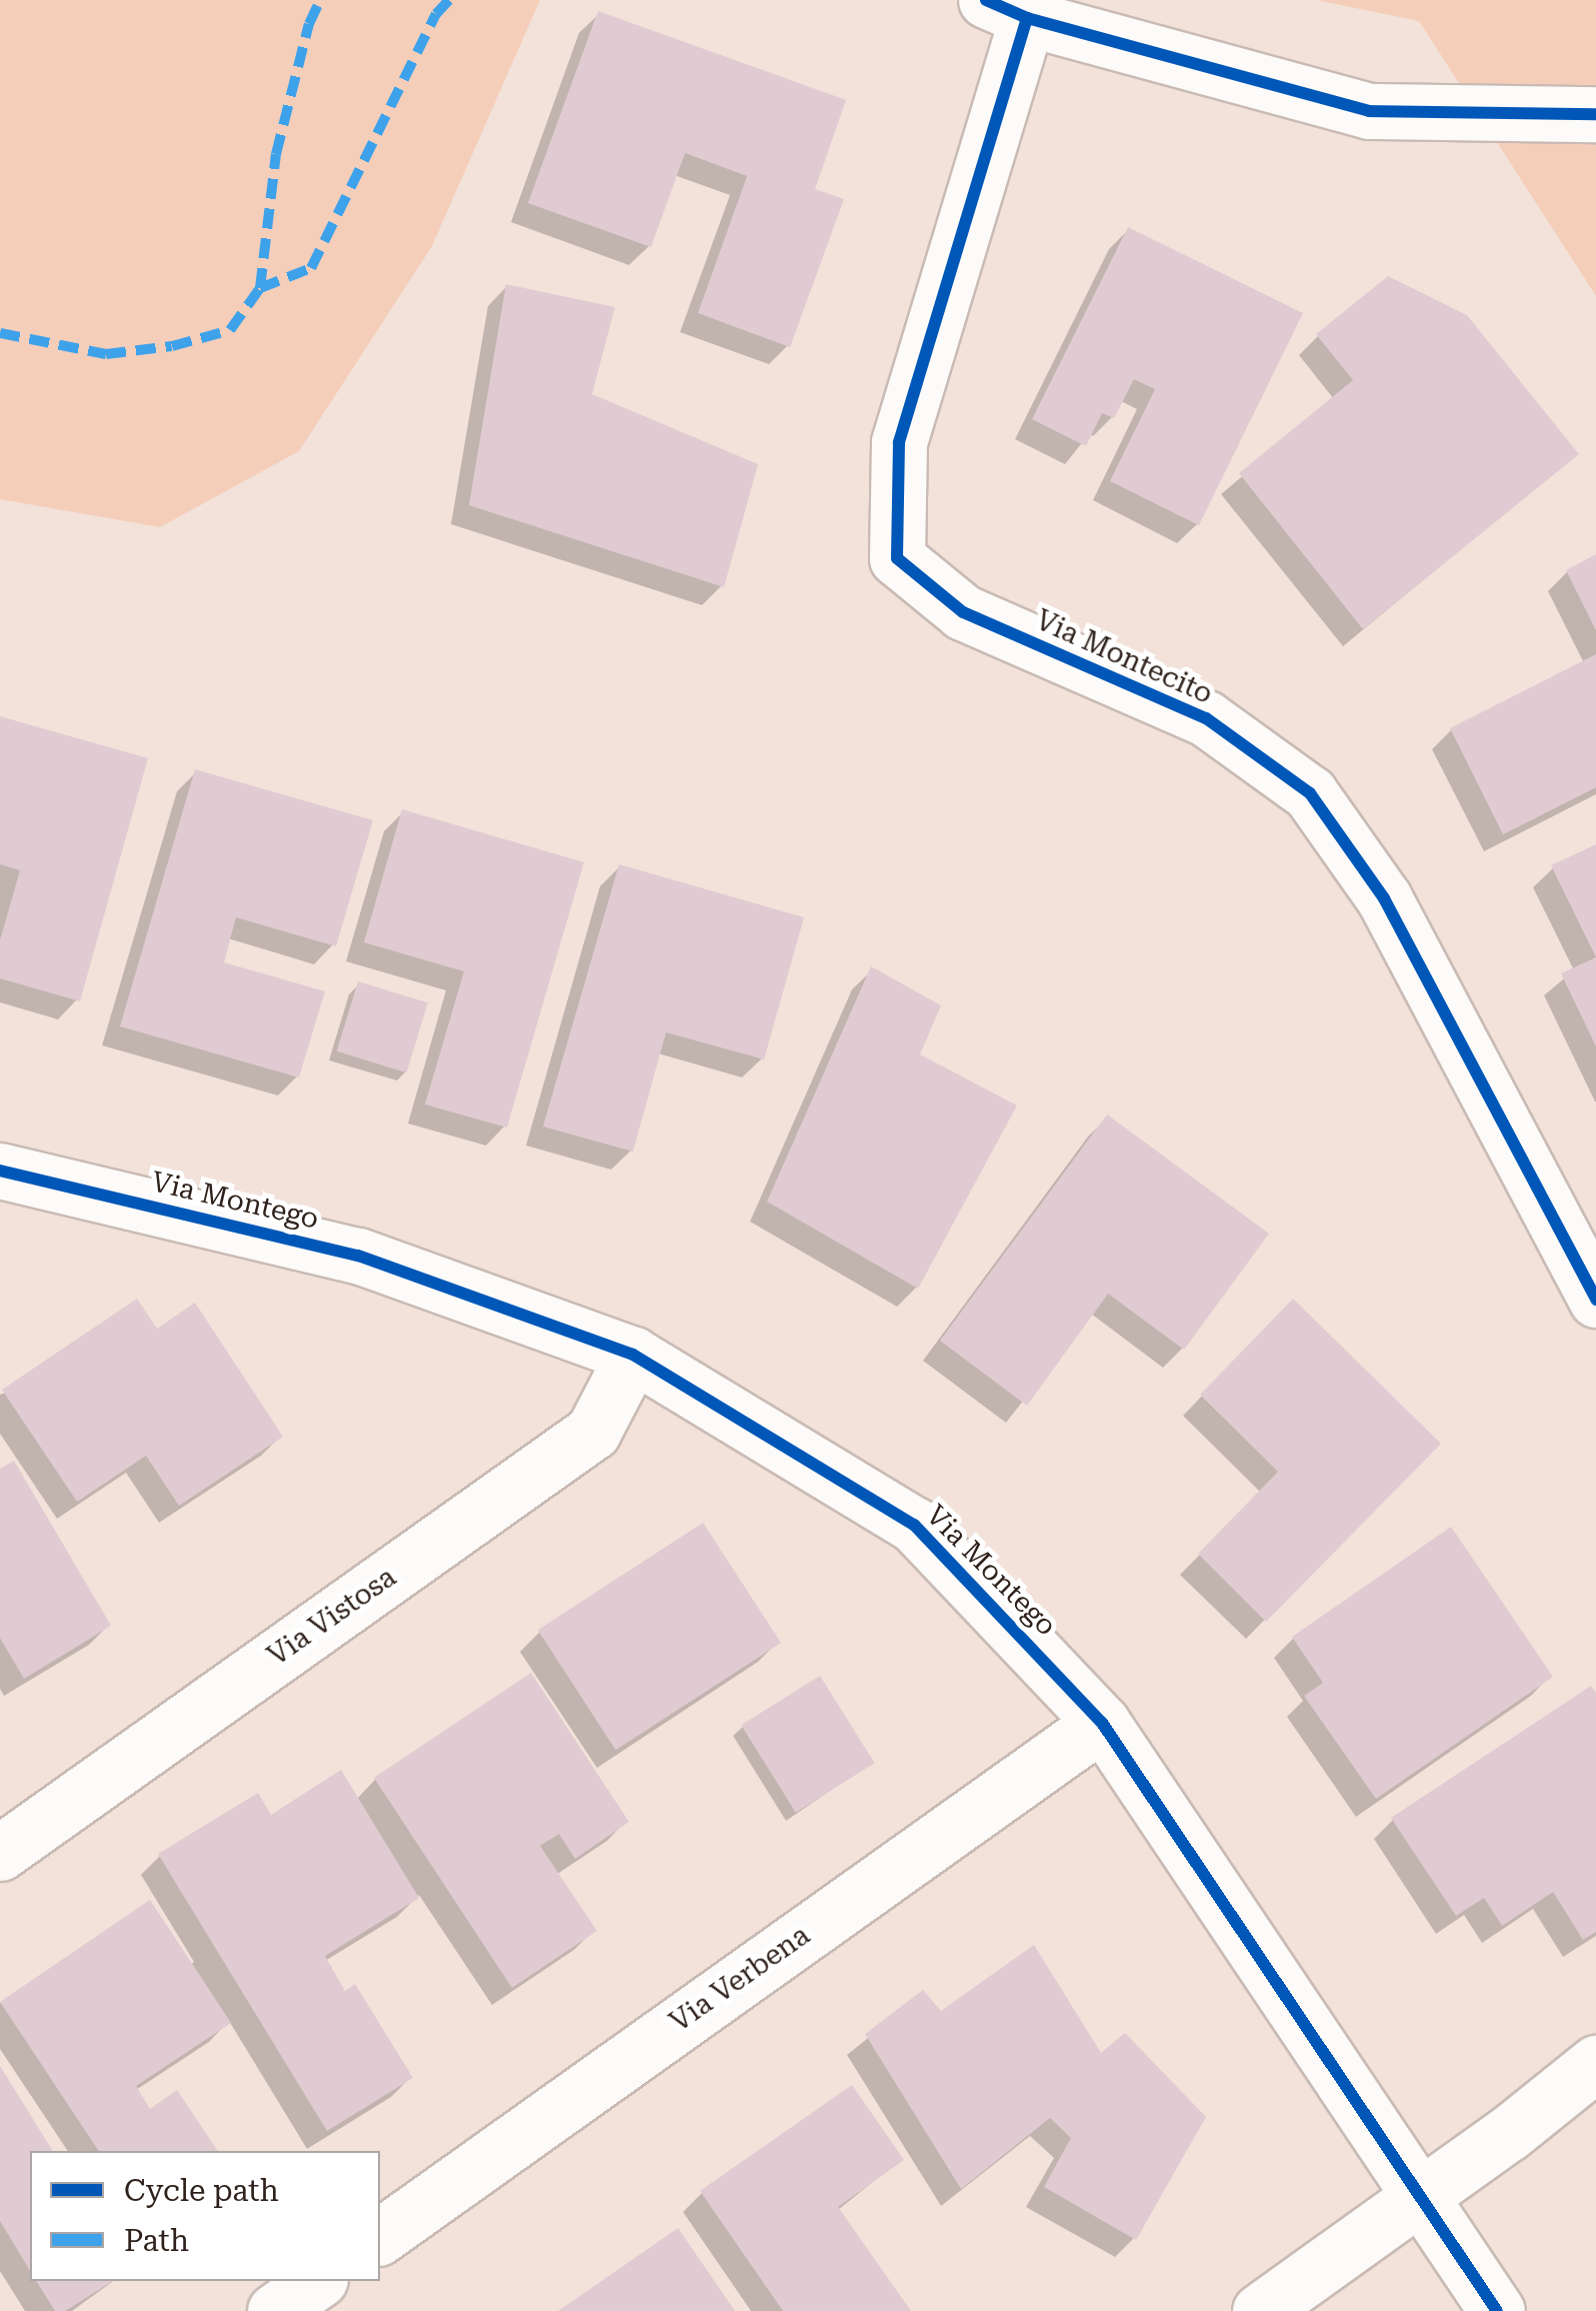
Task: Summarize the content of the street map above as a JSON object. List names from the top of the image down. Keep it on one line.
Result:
{"streets":{"street":["Via Montecito","Via Montego","Via Vistosa","Via Verbena"]},"crossings":[["Via Montego","Via Vistosa"],["Via Montego","Via Verbena"]],"legend":["Cycle path","Path"]}
